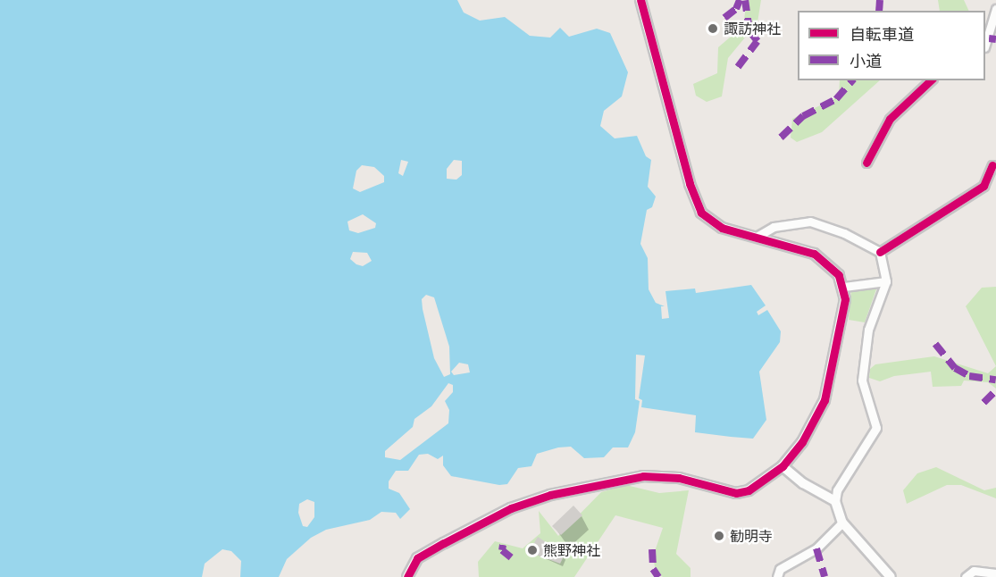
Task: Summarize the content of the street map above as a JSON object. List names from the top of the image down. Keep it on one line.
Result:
{"places":["諏訪神社","勧明寺","熊野神社"],"legend":["自転車道","小道"]}
